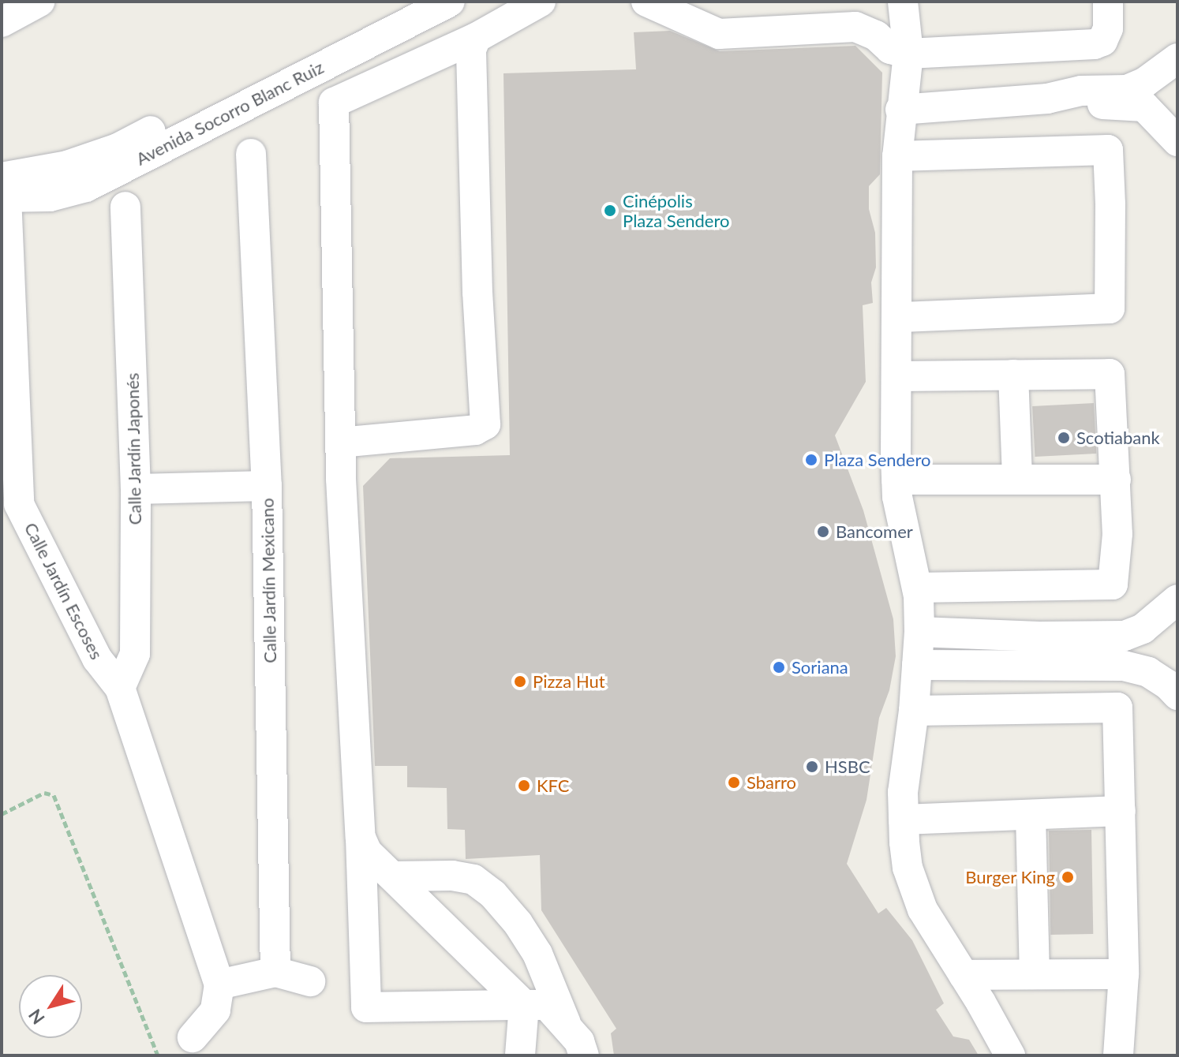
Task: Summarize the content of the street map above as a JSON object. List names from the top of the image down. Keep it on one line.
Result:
{"streets":{"street":["Avenida Socorro Blanc Ruiz","Calle Jardín Japonés","Calle Jardín Mexicano","Calle Jardín Escoses"]},"crossings":[["Avenida Socorro Blanc Ruiz","Calle Jardín Escoses"],["Calle Jardín Japonés","Calle Jardín Escoses"]],"places":["Cinépolis Plaza Sendero","Scotiabank","Plaza Sendero","Bancomer","Soriana","Pizza Hut","HSBC","Sbarro","KFC","Burger King"],"north":"bottom left"}
